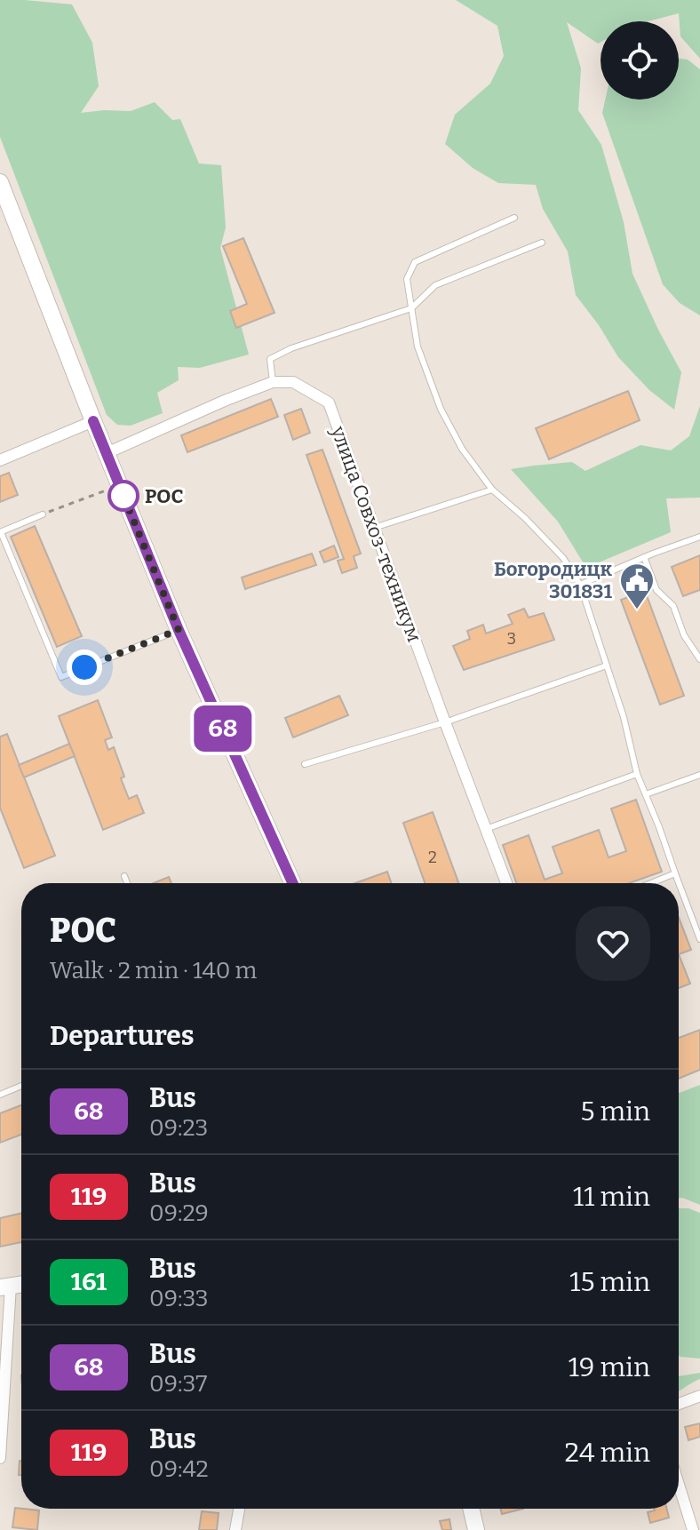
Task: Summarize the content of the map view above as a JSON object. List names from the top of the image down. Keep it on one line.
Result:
{"streets":{"street":["улица Совхоз-техникум"]},"places":{"other":["РОС"],"public building":["Богородицк 301831"]},"lines":["bus line 68"],"house_numbers":["3","2"],"page":{"on_map":"68","heading":[["РОС","Walk · 2 min · 140 m"],"Departures"],"list":[{"mark":"68","name":"Bus","note":"09:23","value":"5 min"},{"mark":"119","name":"Bus","note":"09:29","value":"11 min"},{"mark":"161","name":"Bus","note":"09:33","value":"15 min"},{"mark":"68","name":"Bus","note":"09:37","value":"19 min"},{"mark":"119","name":"Bus","note":"09:42","value":"24 min"}]}}
